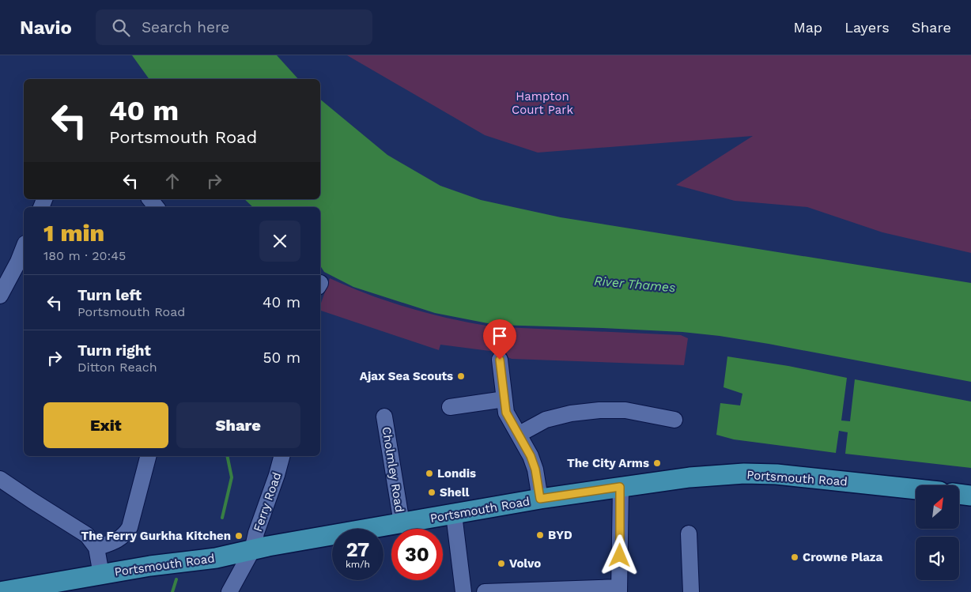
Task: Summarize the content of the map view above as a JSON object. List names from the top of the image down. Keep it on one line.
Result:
{"streets":{"main road":["Portsmouth Road"],"street":["Cholmley Road","Ferry Road"]},"crossings":[["Cholmley Road","Portsmouth Road"],["Portsmouth Road","Ferry Road"]],"water":["River Thames"],"parks":["Hampton Court Park"],"places":["Ajax Sea Scouts","The City Arms","Londis","Shell","BYD","The Ferry Gurkha Kitchen","Crowne Plaza","Volvo"],"north":"top right","page":{"header":"Navio","search":"Search here","nav":["Map","Layers","Share"],"turn":["40 m","Portsmouth Road"],"heading":["1 min","180 m · 20:45"],"list":[{"name":"Turn left","note":"Portsmouth Road","value":"40 m"},{"name":"Turn right","note":"Ditton Reach","value":"50 m"}],"buttons":["Exit","Share"],"speed":"27 km/h","limit":"30"}}
